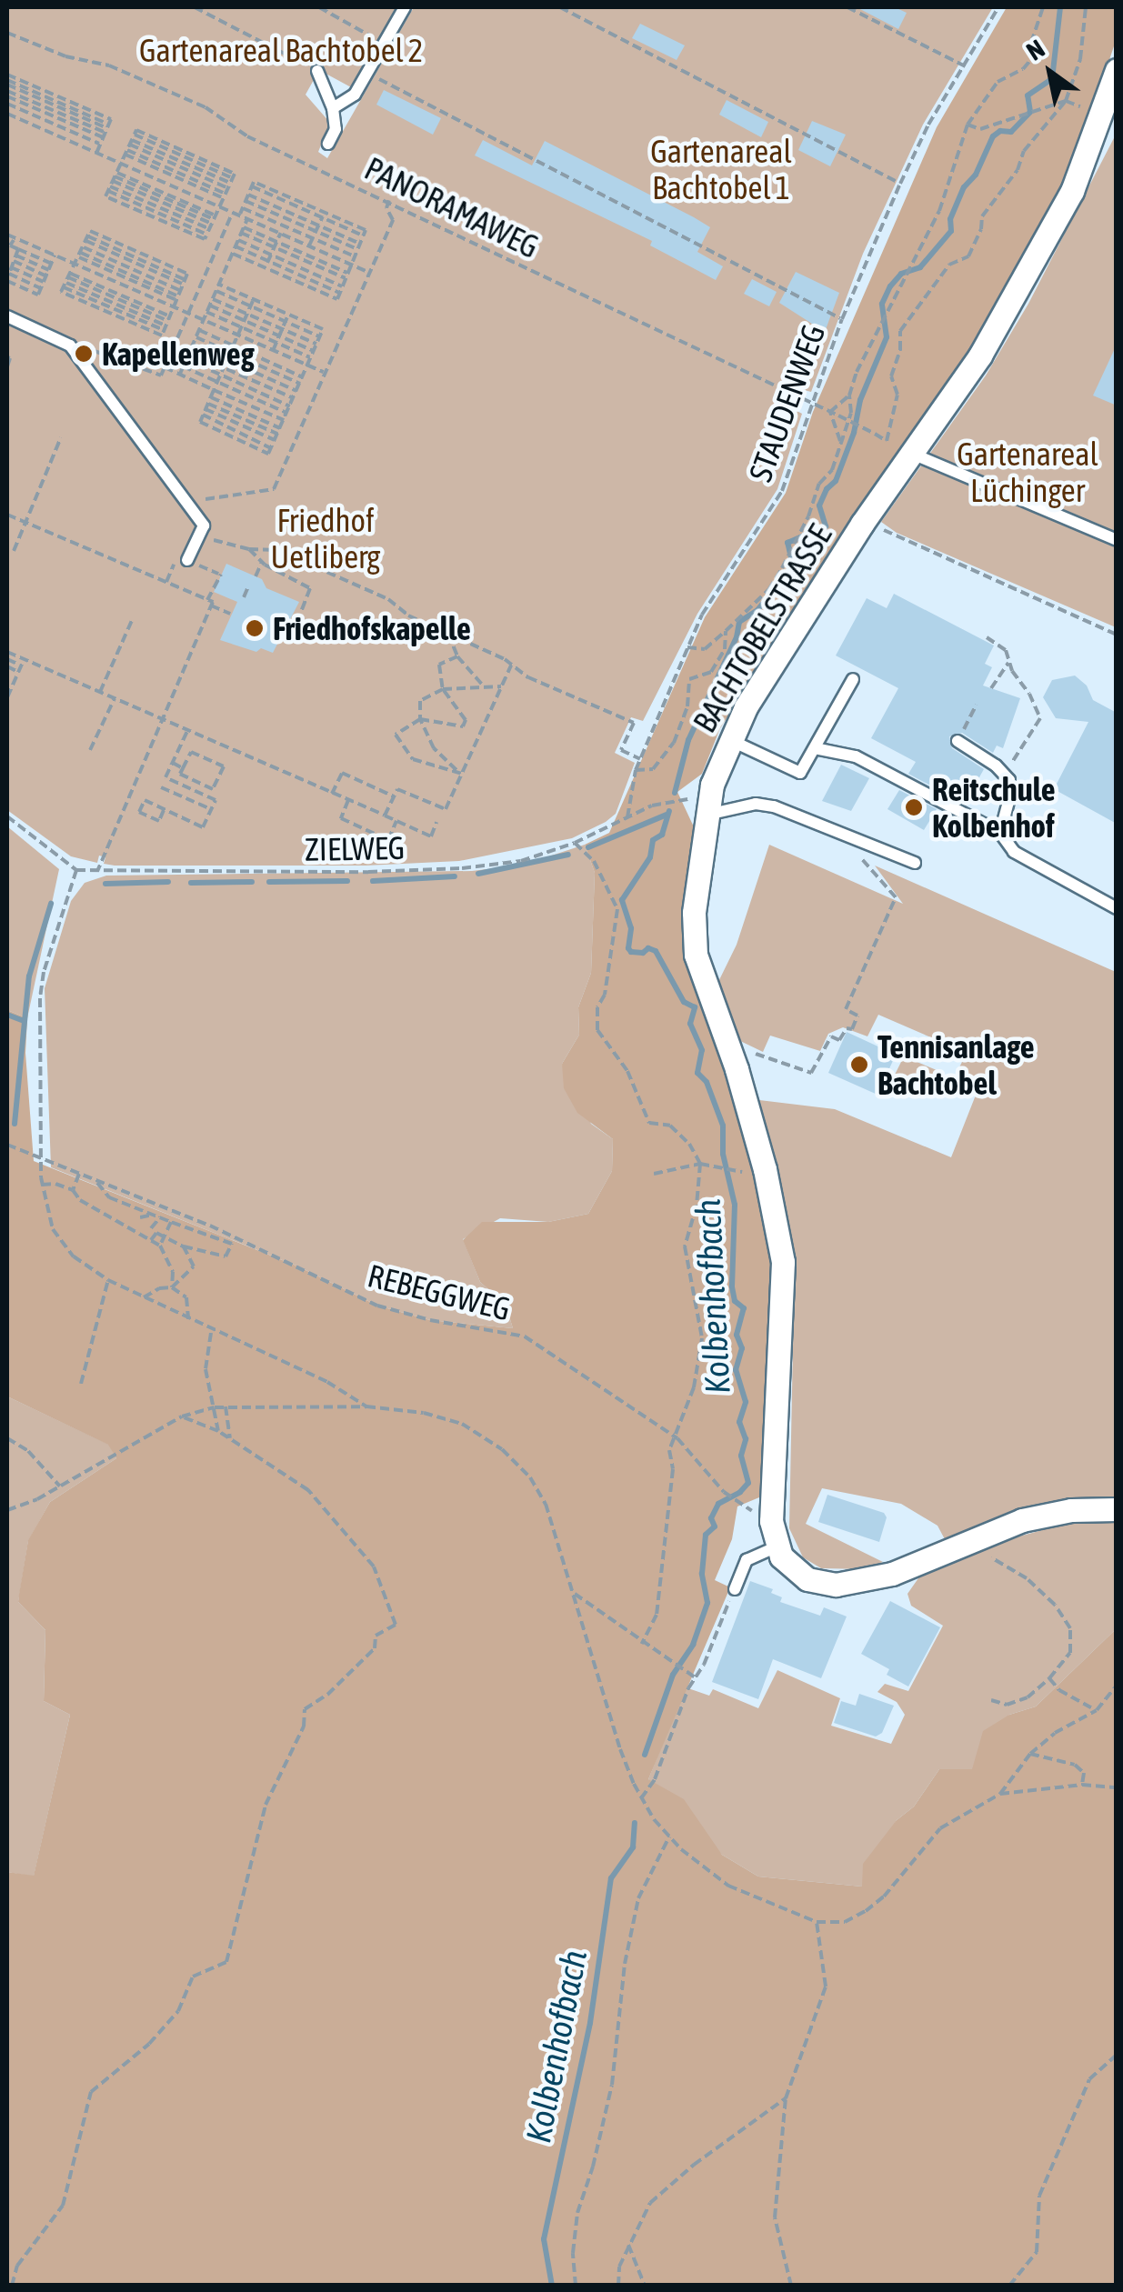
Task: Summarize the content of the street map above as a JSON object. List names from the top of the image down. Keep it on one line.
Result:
{"streets":{"street":["BACHTOBELSTRASSE"],"path":["PANORAMAWEG","STAUDENWEG","ZIELWEG","REBEGGWEG"]},"crossings":[["PANORAMAWEG","STAUDENWEG"],["STAUDENWEG","ZIELWEG"],["BACHTOBELSTRASSE","ZIELWEG"]],"water":["Kolbenhofbach"],"parks":["Gartenareal Bachtobel 2","Gartenareal Bachtobel 1","Gartenareal Lüchinger","Friedhof Uetliberg"],"places":["Kapellenweg","Friedhofskapelle","Reitschule Kolbenhof","Tennisanlage Bachtobel"],"north":"top left"}
